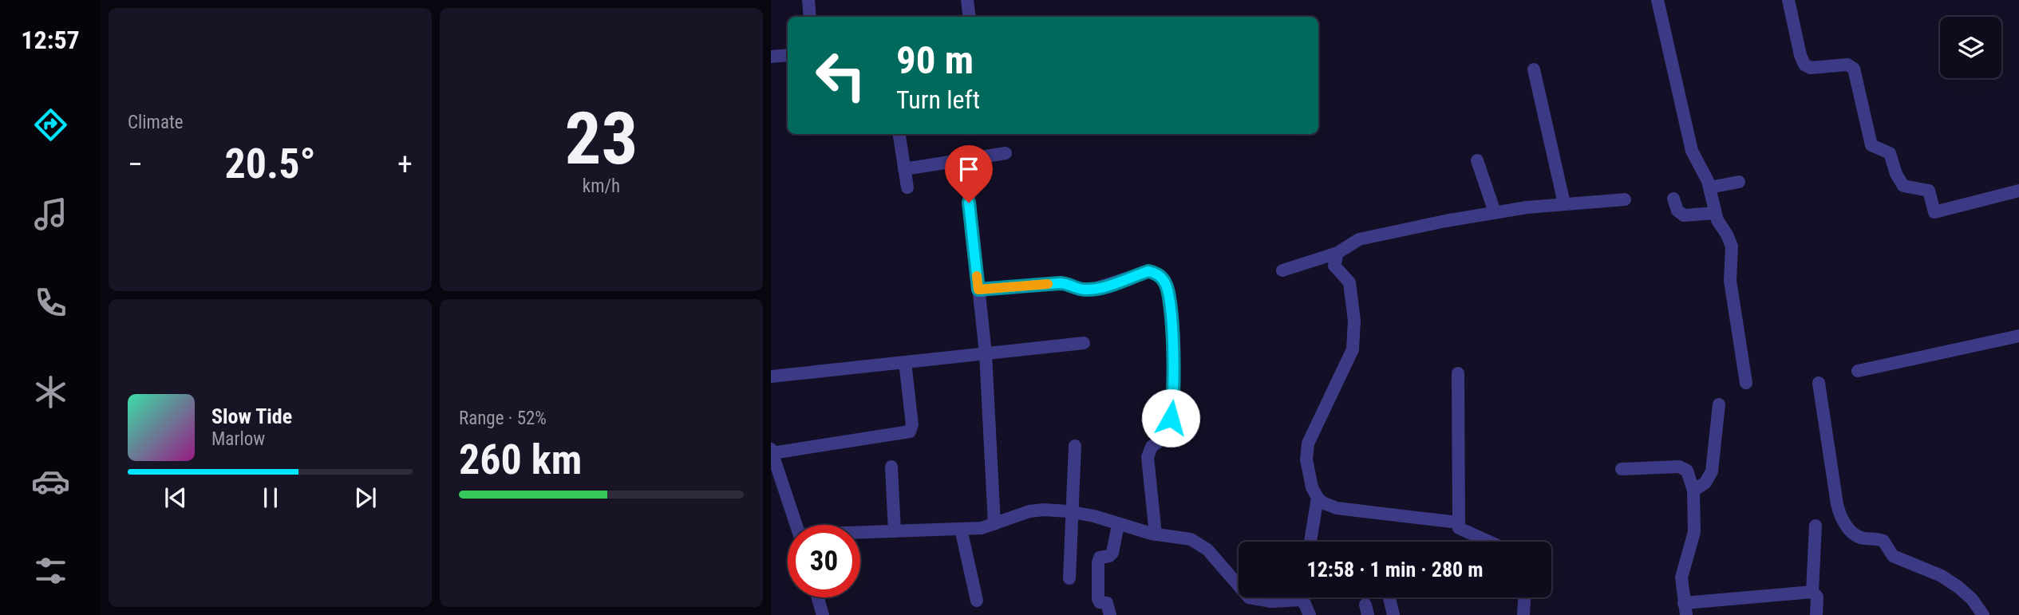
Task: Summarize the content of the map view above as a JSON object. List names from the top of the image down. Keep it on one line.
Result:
{"page":{"tabs":"12:57","tile":["Climate",["23","km/h"],["Range · 52%","260 km"]],"turn":["90 m","Turn left"],"heat":["−","20.5°","+"],"song":["Slow Tide","Marlow"],"limit":"30","trip":"12:58 · 1 min · 280 m"}}
